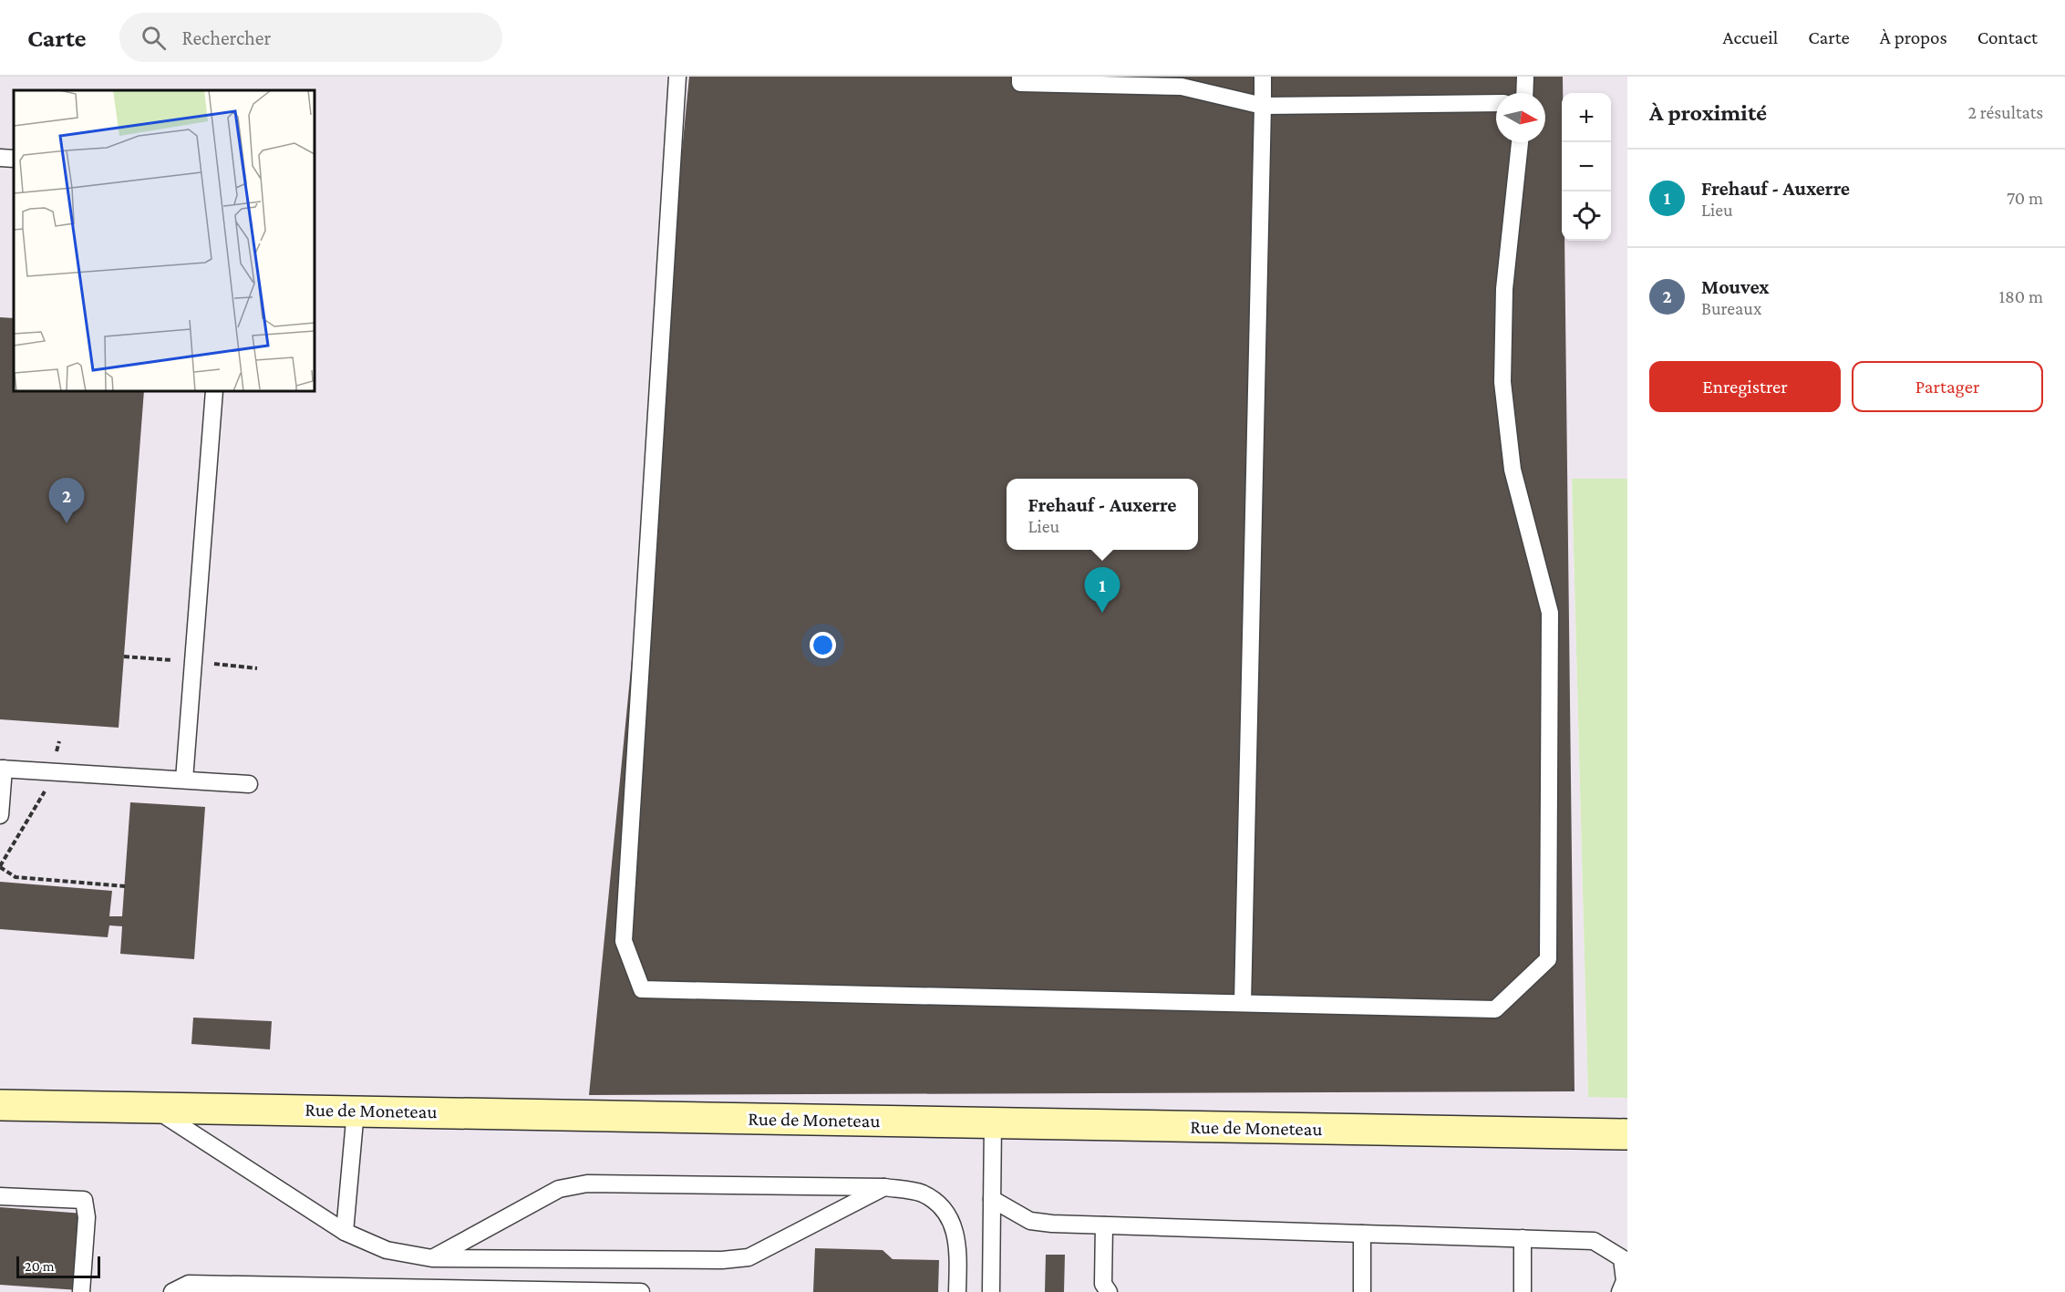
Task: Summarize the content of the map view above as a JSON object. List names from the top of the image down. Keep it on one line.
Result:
{"streets":{"main road":["Rue de Moneteau"]},"scale_bar":"20 m","north":"right","page":{"header":"Carte","search":"Rechercher","nav":["Accueil","Carte","À propos","Contact"],"heading":["À proximité","2 résultats"],"map_buttons":["+","−"],"list":[{"mark":"1","name":"Frehauf - Auxerre","note":"Lieu","value":"70 m"},{"mark":"2","name":"Mouvex","note":"Bureaux","value":"180 m"}],"buttons":["Enregistrer","Partager"],"pins":["2","1"],"popup":["Frehauf - Auxerre","Lieu"],"scale":"20 m"}}
